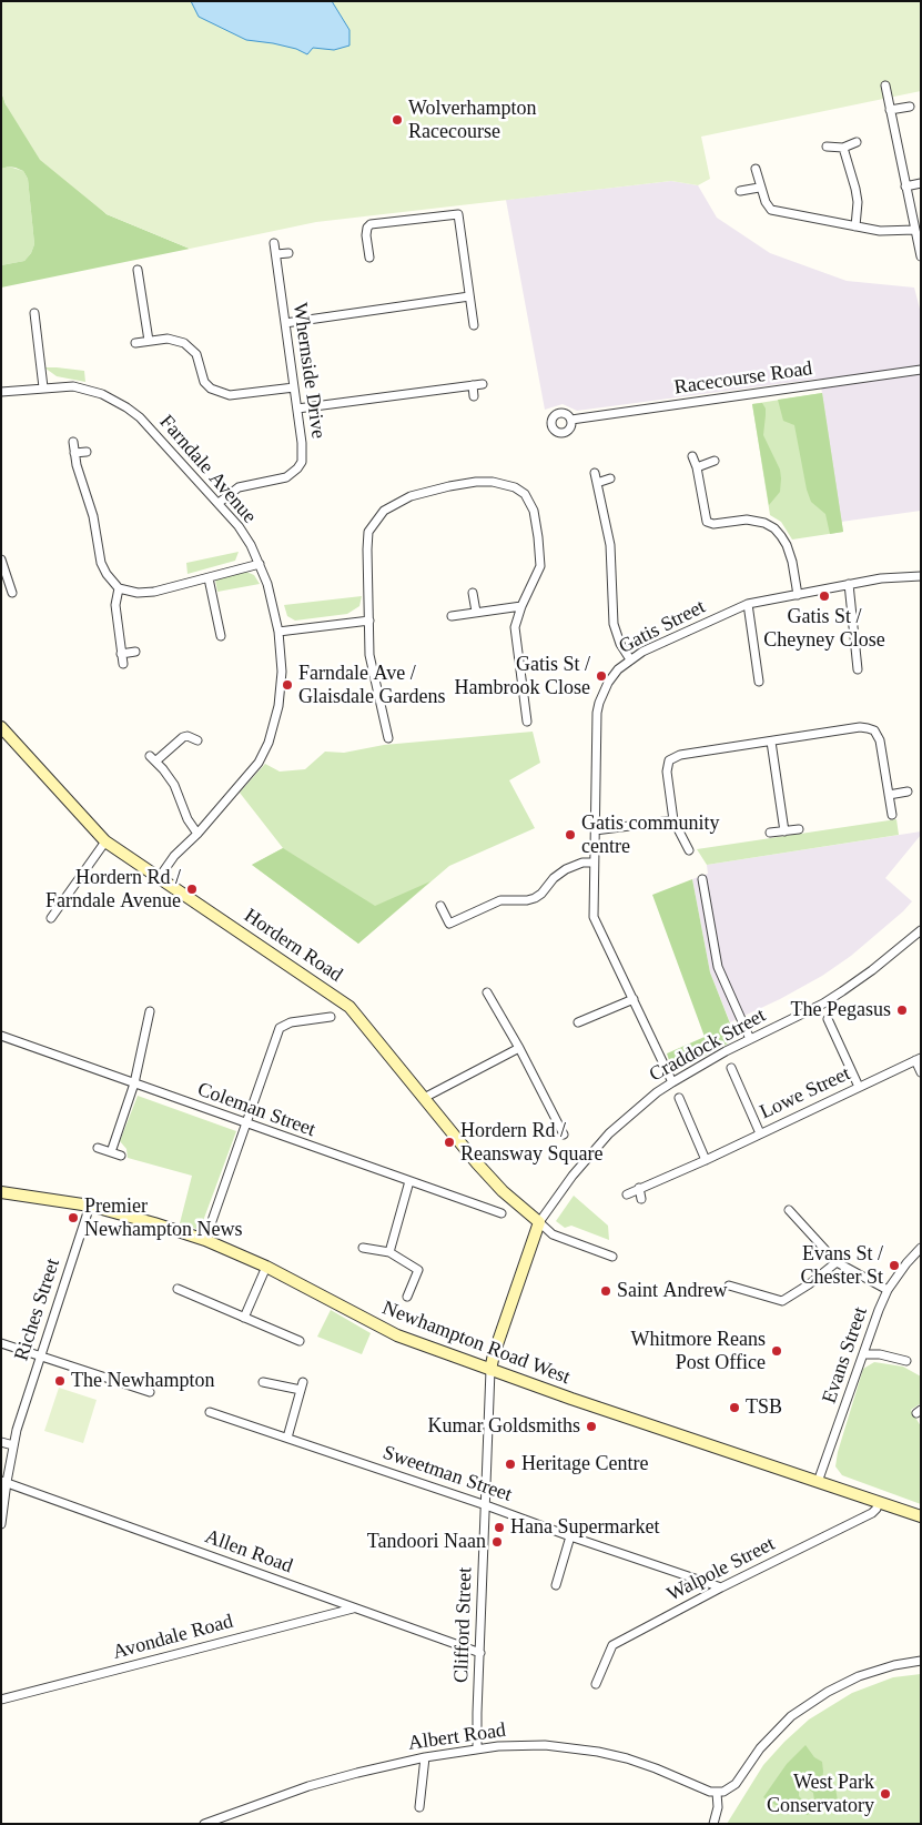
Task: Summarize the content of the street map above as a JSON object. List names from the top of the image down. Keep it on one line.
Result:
{"streets":{"street":["Whernside Drive","Racecourse Road","Farndale Avenue","Gatis Street","Hordern Road","Craddock Street","Lowe Street","Coleman Street","Riches Street","Newhampton Road West","Evans Street","Sweetman Street","Allen Road","Walpole Street","Clifford Street","Avondale Road","Albert Road"]},"crossings":[["Whernside Drive","Farndale Avenue"],["Farndale Avenue","Hordern Road"],["Gatis Street","Craddock Street"],["Hordern Road","Craddock Street"],["Riches Street","Newhampton Road West"],["Riches Street","Allen Road"],["Newhampton Road West","Evans Street"],["Newhampton Road West","Walpole Street"],["Newhampton Road West","Clifford Street"],["Sweetman Street","Walpole Street"],["Sweetman Street","Clifford Street"],["Allen Road","Clifford Street"],["Allen Road","Avondale Road"],["Clifford Street","Albert Road"]],"places":["Wolverhampton Racecourse","Gatis St / Cheyney Close","Gatis St / Hambrook Close","Farndale Ave / Glaisdale Gardens","Gatis community centre","Hordern Rd / Farndale Avenue","The Pegasus","Hordern Rd / Reansway Square","Premier Newhampton News","Evans St / Chester St","Saint Andrew","Whitmore Reans Post Office","The Newhampton","TSB","Kumar Goldsmiths","Heritage Centre","Hana Supermarket","Tandoori Naan","West Park Conservatory"]}
